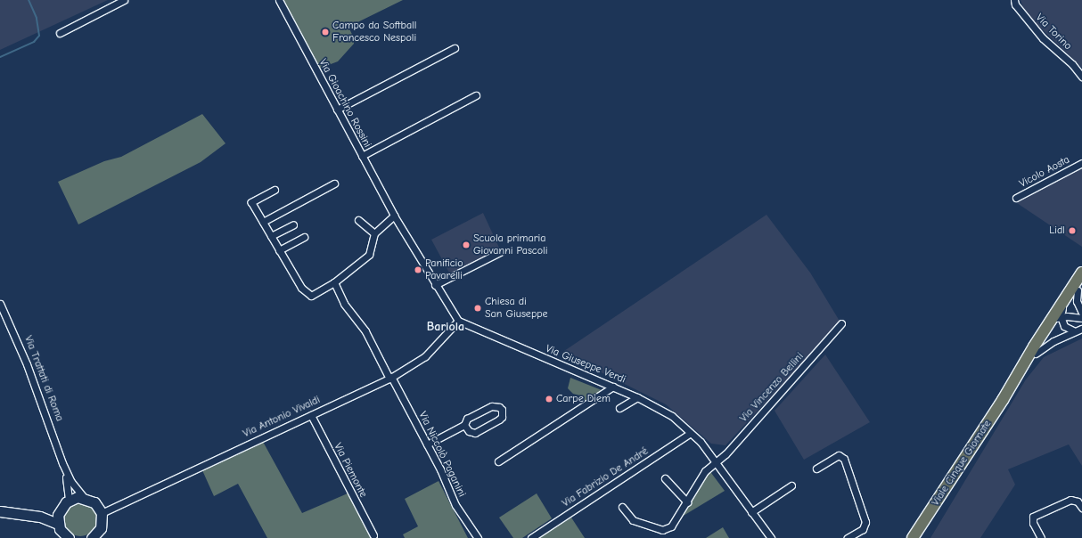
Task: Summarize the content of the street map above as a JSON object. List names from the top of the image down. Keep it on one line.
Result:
{"streets":{"main road":["Viale Cinque Giornate"],"street":["Via Torino","Via Gioachino Rossini","Vicolo Aosta","Via Giuseppe Verdi","Via Trattati di Roma","Via Vincenzo Bellini","Via Antonio Vivaldi","Via Niccolò Paganini","Via Piemonte","Via Fabrizio De André"]},"crossings":[["Via Giuseppe Verdi","Via Vincenzo Bellini"],["Via Giuseppe Verdi","Via Antonio Vivaldi"],["Via Giuseppe Verdi","Via Fabrizio De André"],["Via Antonio Vivaldi","Via Niccolò Paganini"],["Via Antonio Vivaldi","Via Piemonte"]],"districts":["Bariola"],"places":["Campo da Softball Francesco Nespoli","Lidl","Scuola primaria Giovanni Pascoli","Panificio Pavarelli","Chiesa di San Giuseppe","Carpe Diem"]}
